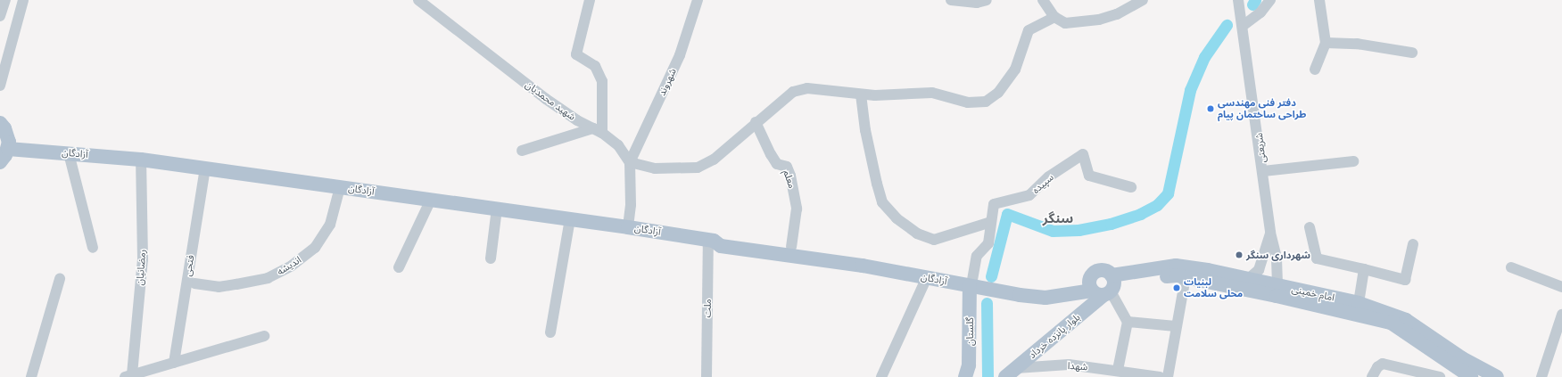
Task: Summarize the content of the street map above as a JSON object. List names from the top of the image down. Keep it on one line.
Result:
{"streets":{"main road":["آزادگان","امام خمینی","گلستان","بلوار پانزده خرداد"],"street":["شهروند","شهید محمدیان","شریعتی","معلم","سپیده","فتحی","اندیشه","رمضانیان","ملت","شهدا"]},"crossings":[["شهروند","شهید محمدیان"],["شریعتی","امام خمینی"],["آزادگان","معلم"],["آزادگان","سپیده"],["آزادگان","فتحی"],["آزادگان","اندیشه"],["آزادگان","رمضانیان"],["آزادگان","امام خمینی"],["آزادگان","ملت"],["آزادگان","گلستان"],["آزادگان","بلوار پانزده خرداد"],["سپیده","گلستان"],["امام خمینی","بلوار پانزده خرداد"],["بلوار پانزده خرداد","شهدا"]],"districts":["سنگر"],"places":["دفتر فنی مهندسی طراحی ساختمان پیام","شهرداری سنگر","لبنیات محلی سلامت"]}
